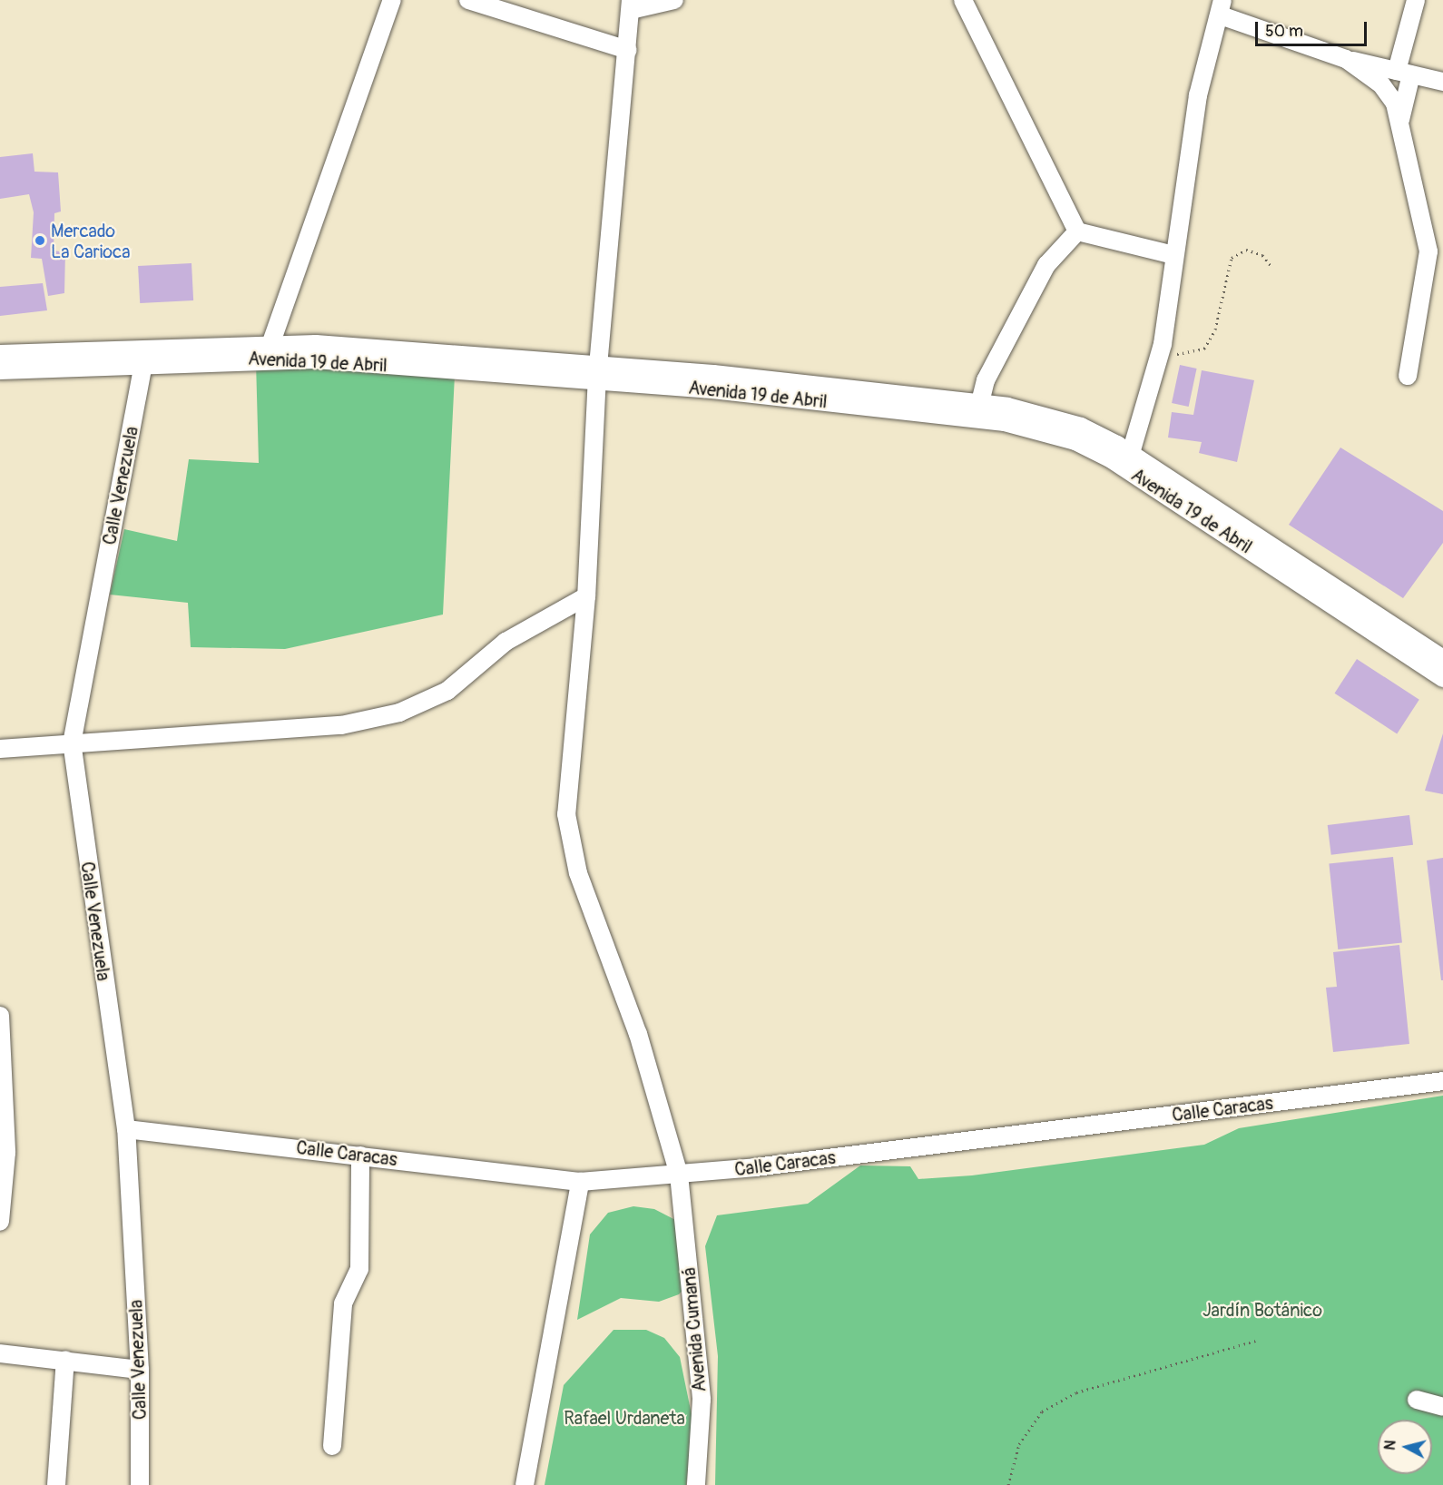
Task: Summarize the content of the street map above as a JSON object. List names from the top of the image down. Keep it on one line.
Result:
{"streets":{"street":["Avenida 19 de Abril","Calle Venezuela","Calle Caracas","Avenida Cumaná"]},"crossings":[["Avenida 19 de Abril","Calle Venezuela"],["Avenida 19 de Abril","Avenida Cumaná"],["Calle Venezuela","Calle Caracas"],["Calle Caracas","Avenida Cumaná"]],"parks":["Jardín Botánico","Rafael Urdaneta"],"places":["Mercado La Carioca"],"scale_bar":"50 m","north":"left"}
